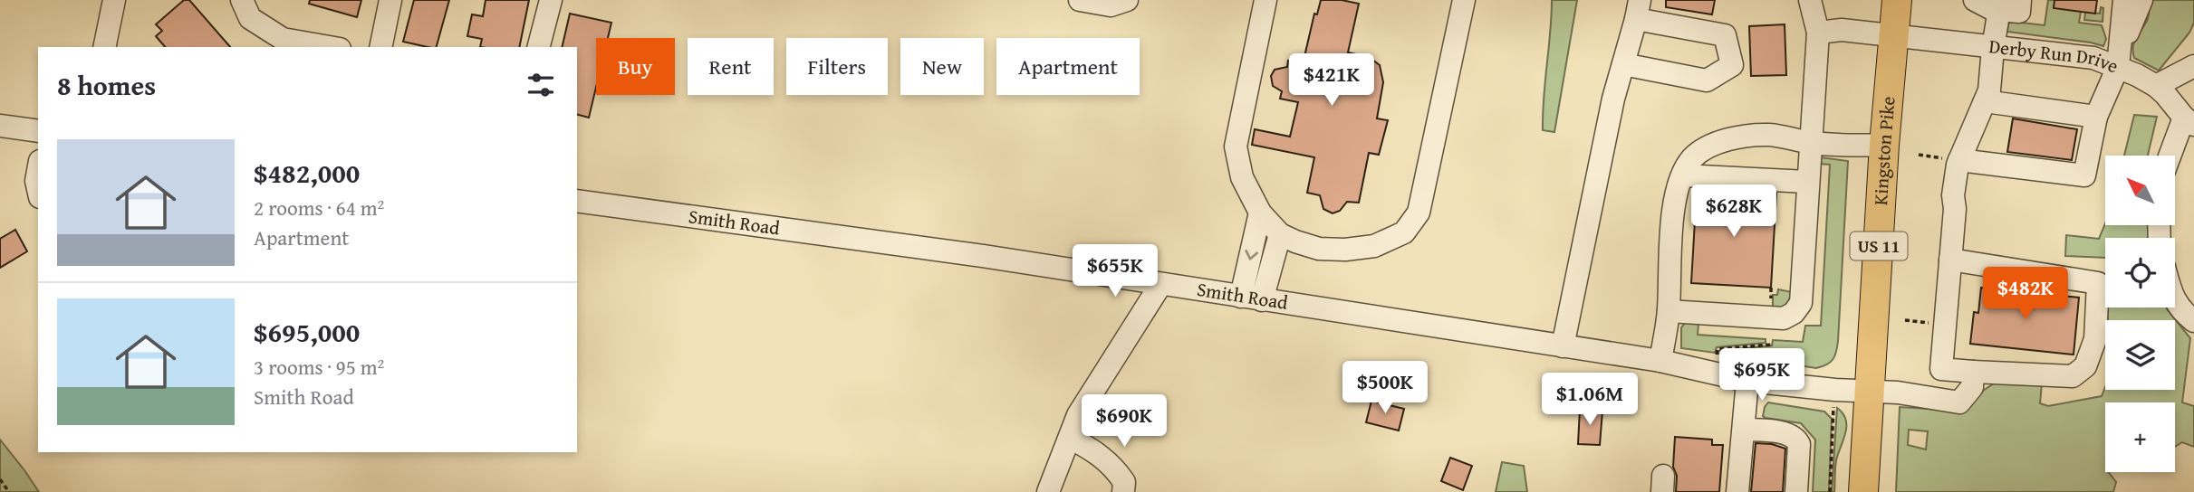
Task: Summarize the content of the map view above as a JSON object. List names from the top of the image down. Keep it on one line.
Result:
{"streets":{"main road":["Kingston Pike","US 11"],"street":["Derby Run Drive","Smith Road"]},"crossings":[["Derby Run Drive","Kingston Pike"],["Kingston Pike","Smith Road"]],"north":"top left","page":{"chip":["Buy","Rent","Filters","New","Apartment"],"heading":"8 homes","price":["$421K","$628K","$655K","$482K","$695K","$500K","$1.06M","$690K"],"list":[{"name":"$482,000","note":"2 rooms · 64 m² · Apartment"},{"name":"$695,000","note":"3 rooms · 95 m² · Smith Road"}],"map_buttons":"+"}}
